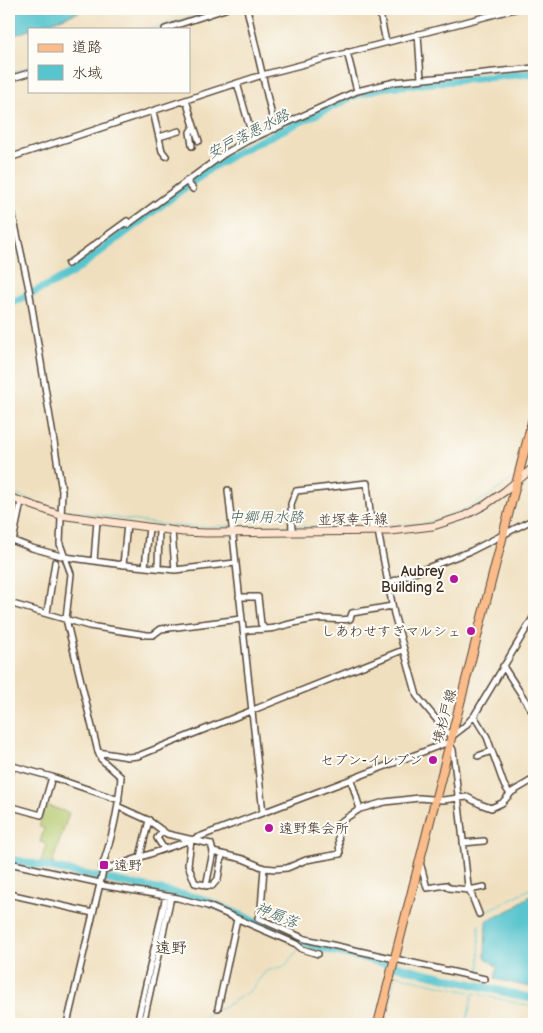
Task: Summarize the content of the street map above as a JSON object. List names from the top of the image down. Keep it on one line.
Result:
{"streets":{"main road":["並塚幸手線","境杉戸線"]},"crossings":[["並塚幸手線","境杉戸線"]],"districts":["遠野"],"water":["安戸落悪水路","中郷用水路","神扇落"],"places":{"other":["Aubrey Building 2","しあわせすぎマルシェ","セブン-イレブン","遠野集会所"],"transit":["遠野"]},"legend":["道路","水域"]}
